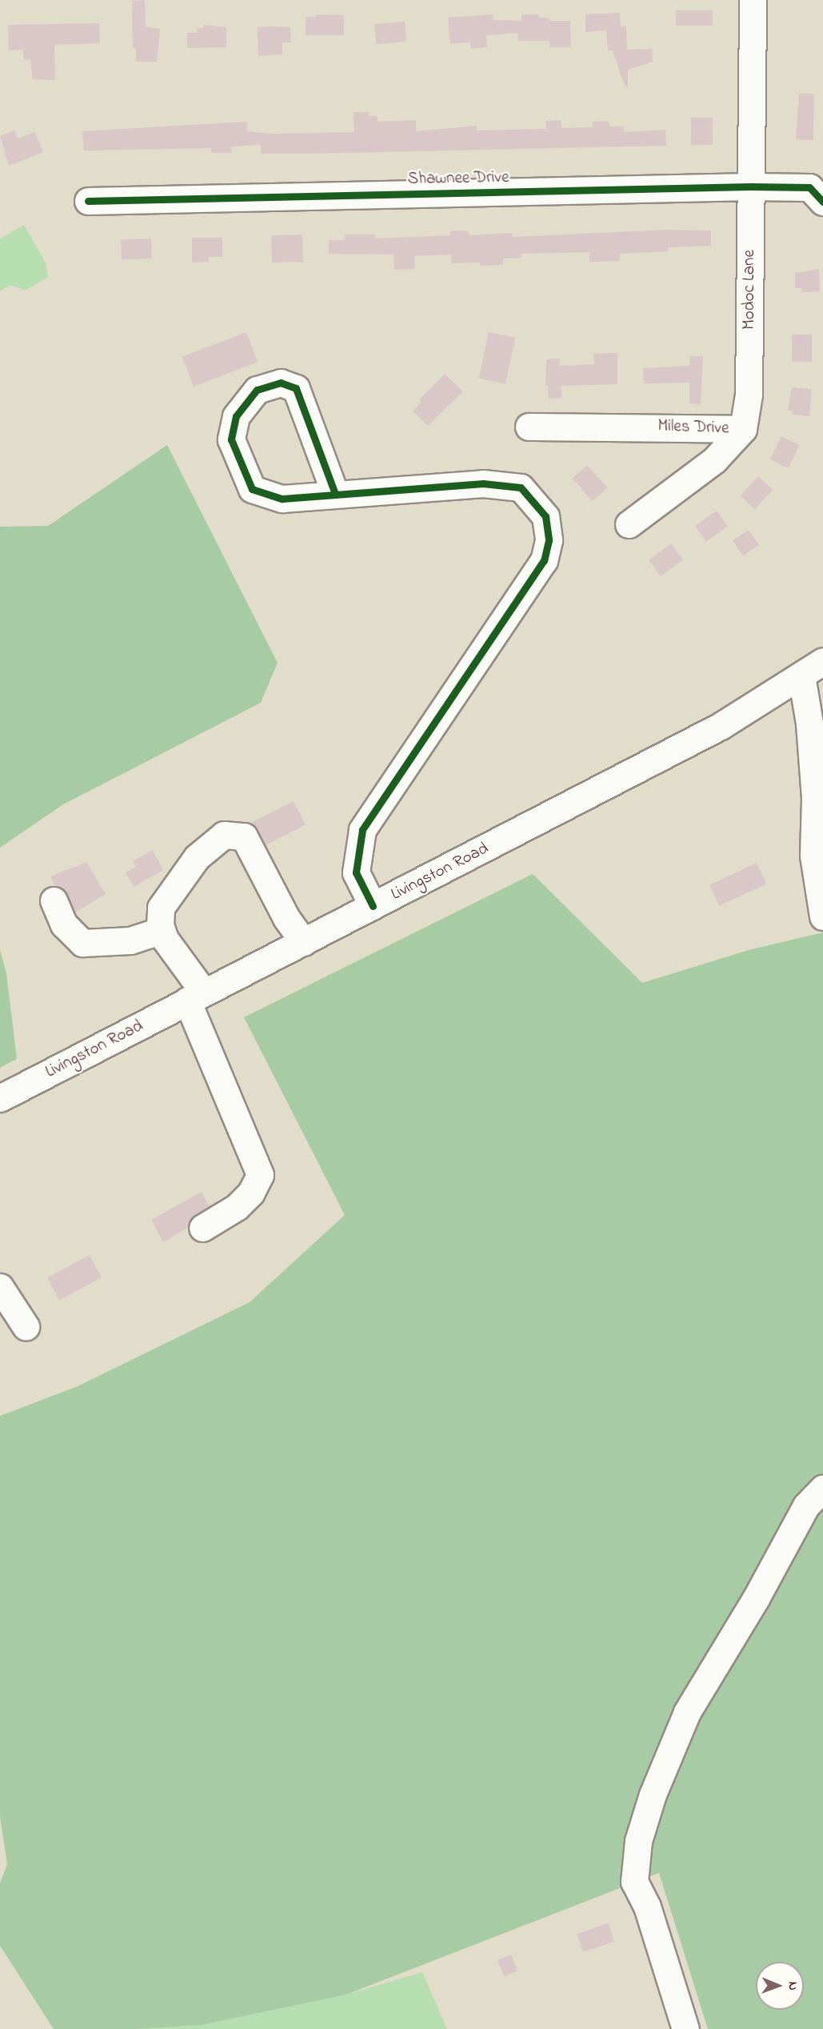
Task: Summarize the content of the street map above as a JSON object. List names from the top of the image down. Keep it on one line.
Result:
{"streets":{"street":["Shawnee Drive","Modoc Lane","Miles Drive","Livingston Road"]},"crossings":[["Shawnee Drive","Modoc Lane"],["Modoc Lane","Miles Drive"]],"north":"right"}
